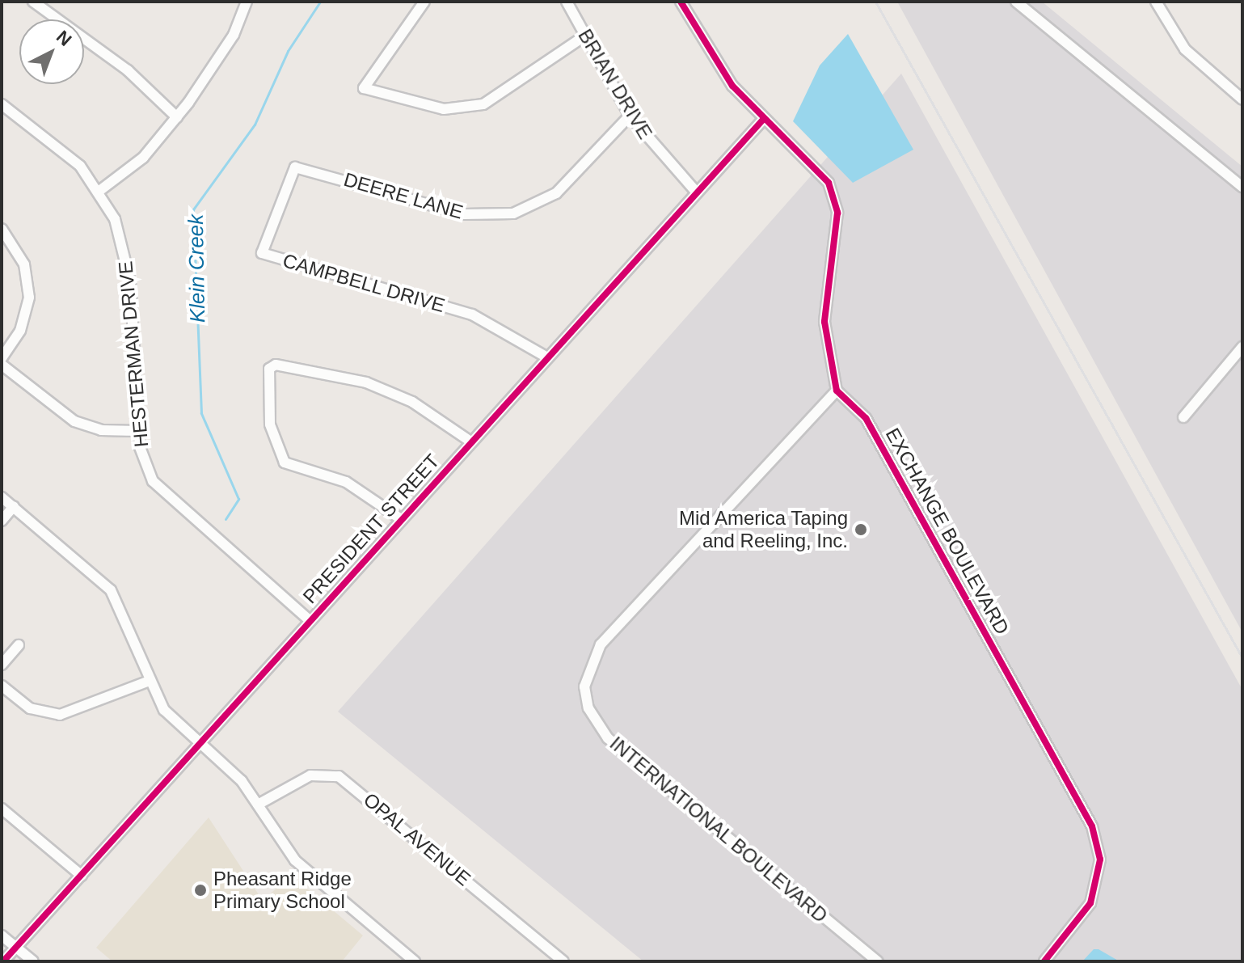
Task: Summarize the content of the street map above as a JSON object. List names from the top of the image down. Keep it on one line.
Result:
{"streets":{"street":["BRIAN DRIVE","DEERE LANE","CAMPBELL DRIVE","HESTERMAN DRIVE","PRESIDENT STREET","EXCHANGE BOULEVARD","INTERNATIONAL BOULEVARD","OPAL AVENUE"]},"crossings":[["BRIAN DRIVE","DEERE LANE"],["BRIAN DRIVE","PRESIDENT STREET"],["DEERE LANE","CAMPBELL DRIVE"],["CAMPBELL DRIVE","PRESIDENT STREET"],["HESTERMAN DRIVE","PRESIDENT STREET"],["EXCHANGE BOULEVARD","INTERNATIONAL BOULEVARD"]],"water":["Klein Creek"],"places":["Mid America Taping and Reeling, Inc.","Pheasant Ridge Primary School"],"north":"top right"}
